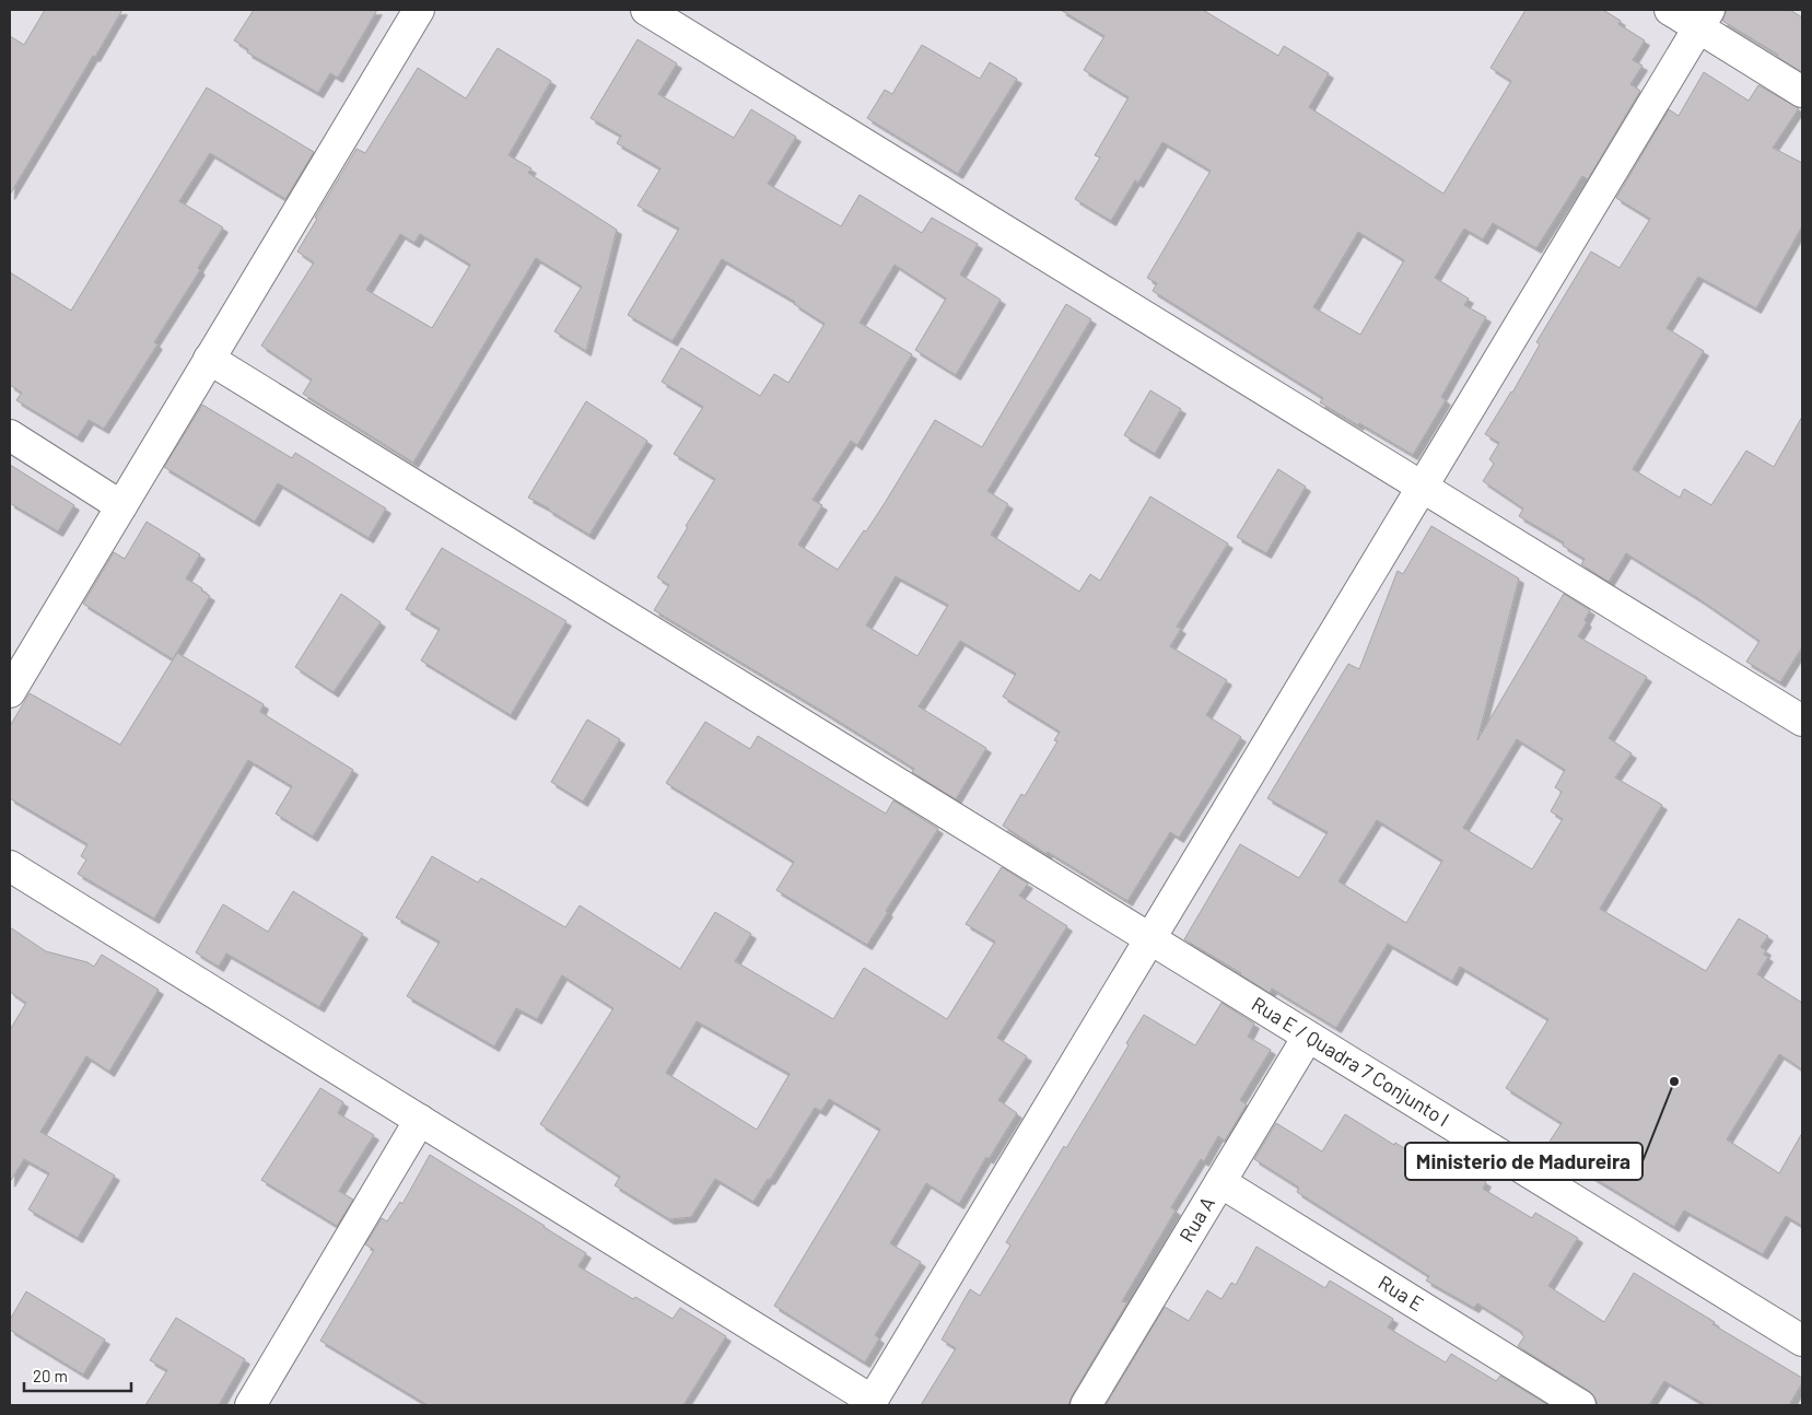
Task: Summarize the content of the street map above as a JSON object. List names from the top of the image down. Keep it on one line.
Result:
{"streets":{"street":["Rua E / Quadra 7 Conjunto I","Rua A","Rua E"]},"crossings":[["Rua E / Quadra 7 Conjunto I","Rua A"],["Rua A","Rua E"]],"places":["Ministerio de Madureira"],"scale_bar":"20 m"}
